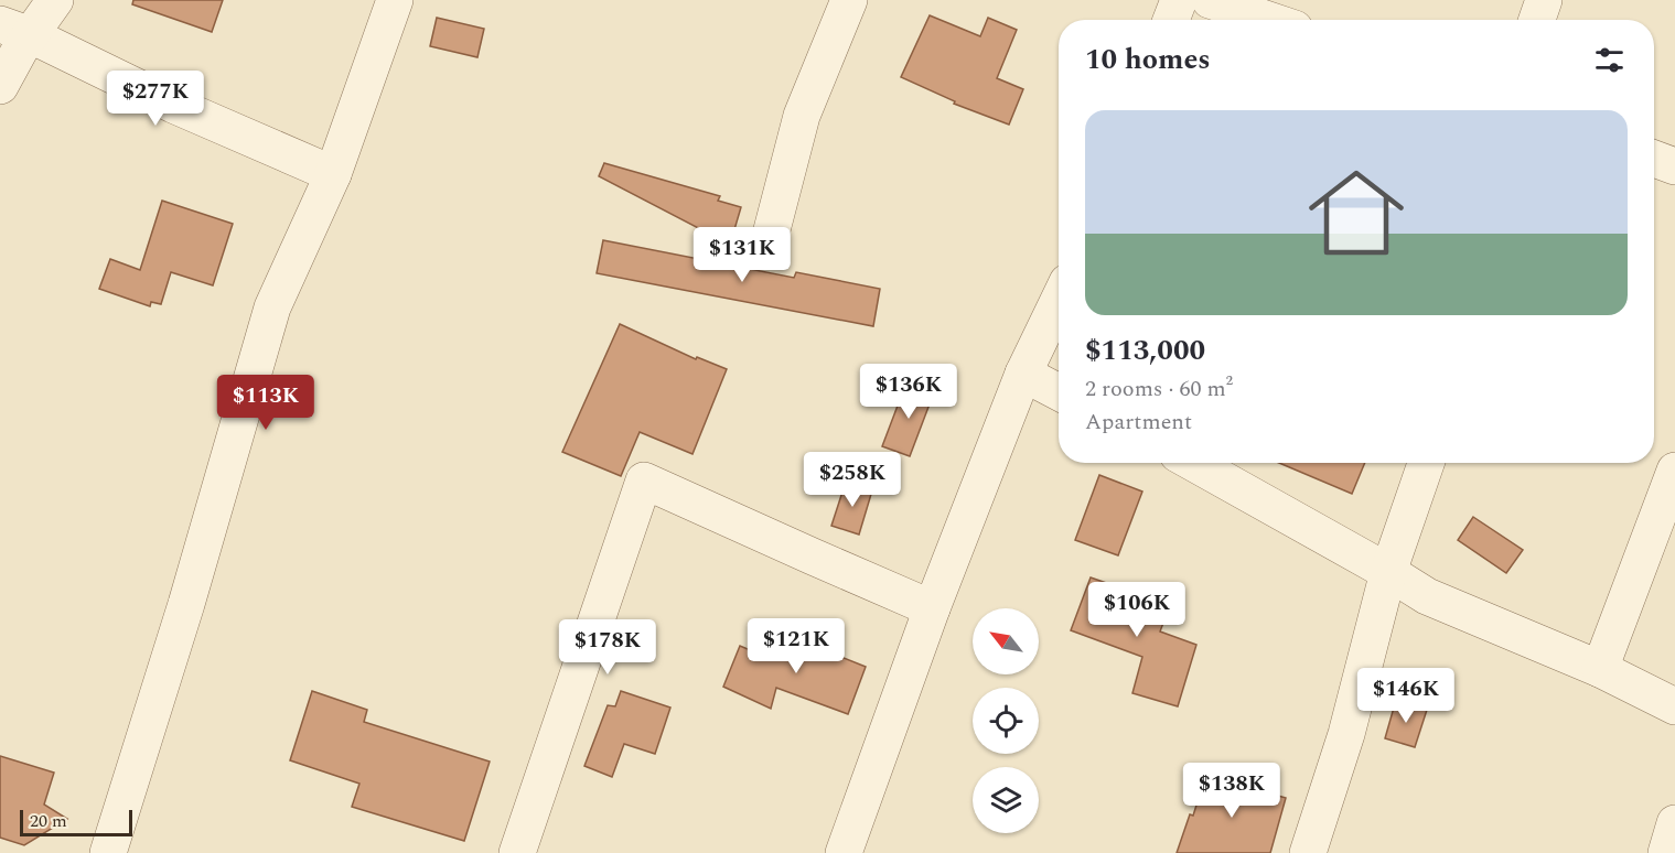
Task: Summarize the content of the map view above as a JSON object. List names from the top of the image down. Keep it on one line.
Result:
{"scale_bar":"20 m","north":"top left","page":{"heading":"10 homes","price":["$277K","$131K","$136K","$113K","$258K","$106K","$121K","$178K","$146K","$138K"],"list":[{"name":"$113,000","note":"2 rooms · 60 m² · Apartment"}],"scale":"20 m"}}
